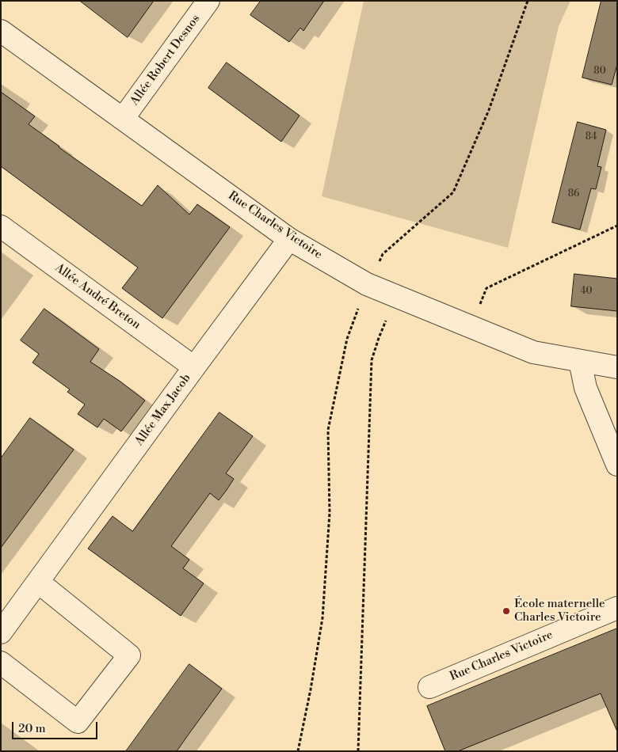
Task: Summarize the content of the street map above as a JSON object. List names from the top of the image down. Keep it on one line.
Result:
{"streets":{"street":["Allée Robert Desnos","Rue Charles Victoire","Allée André Breton","Allée Max Jacob"]},"crossings":[["Allée Robert Desnos","Rue Charles Victoire"],["Rue Charles Victoire","Allée Max Jacob"],["Allée André Breton","Allée Max Jacob"]],"places":["École maternelle Charles Victoire"],"house_numbers":["80","84","86","40"],"scale_bar":"20 m"}
